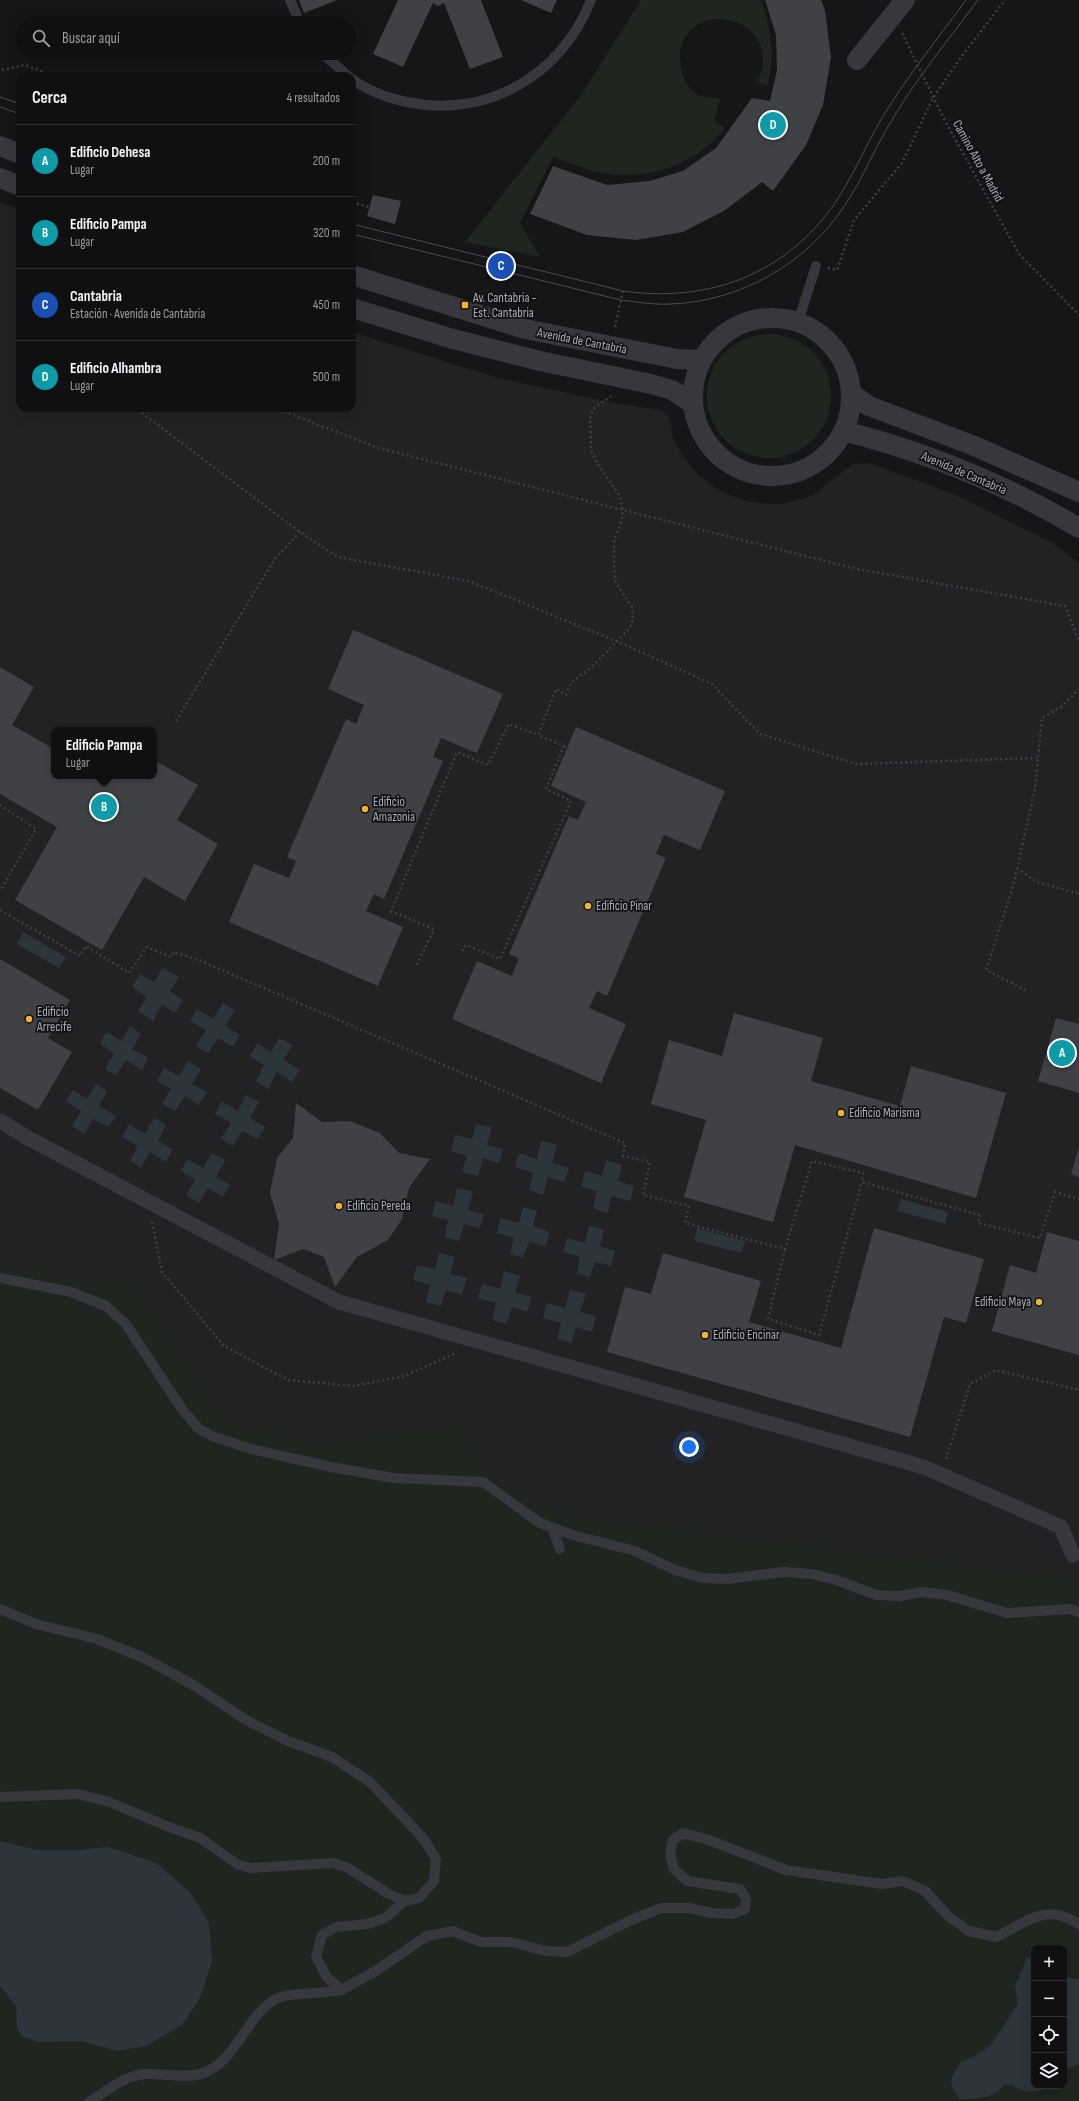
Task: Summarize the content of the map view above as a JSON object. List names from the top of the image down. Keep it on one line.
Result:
{"streets":{"street":["Avenida de Cantabria"],"path":["Camino Alto a Madrid"]},"places":{"transit":["Av. Cantabria - Est. Cantabria"],"other":["Edificio Amazonia","Edificio Pinar","Edificio Arrecife","Edificio Marisma","Edificio Pereda","Edificio Maya","Edificio Encinar"]},"page":{"search":"Buscar aquí","heading":["Cerca","4 resultados"],"pins":["D","C","B","A"],"list":[{"mark":"A","name":"Edificio Dehesa","note":"Lugar","value":"200 m"},{"mark":"B","name":"Edificio Pampa","note":"Lugar","value":"320 m"},{"mark":"C","name":"Cantabria","note":"Estación · Avenida de Cantabria","value":"450 m"},{"mark":"D","name":"Edificio Alhambra","note":"Lugar","value":"500 m"}],"popup":["Edificio Pampa","Lugar"],"map_buttons":["+","−"]}}
